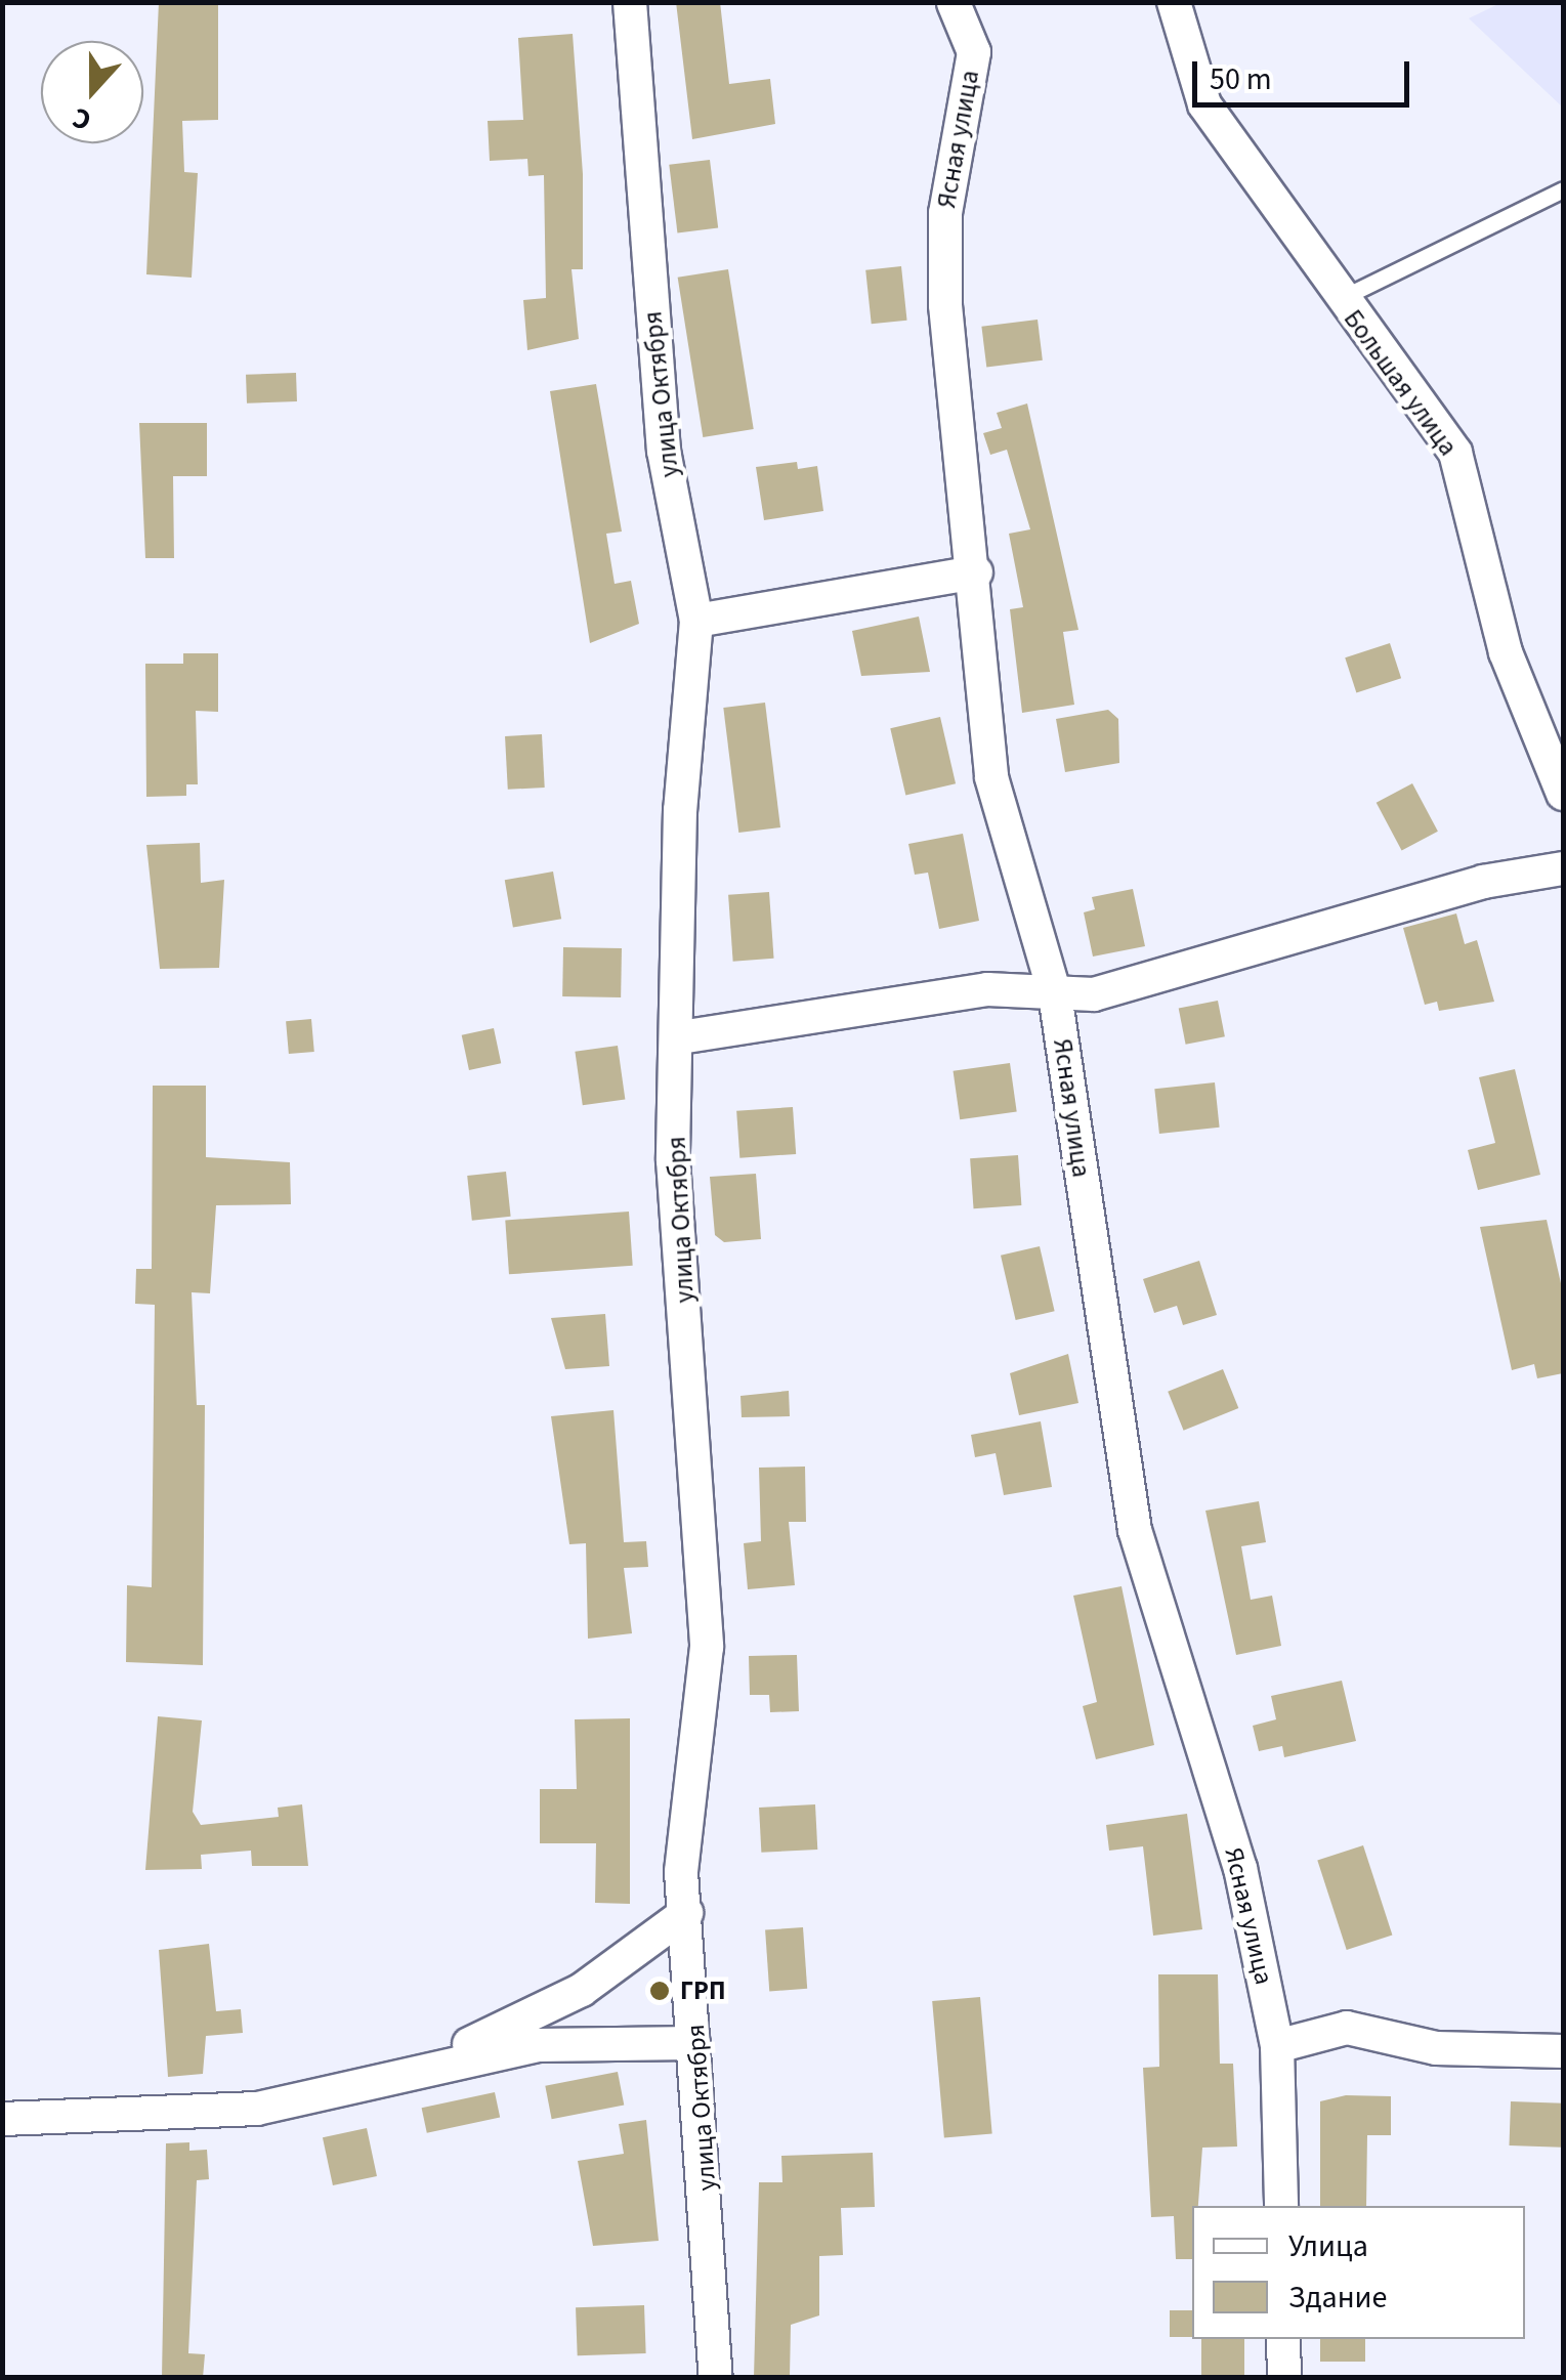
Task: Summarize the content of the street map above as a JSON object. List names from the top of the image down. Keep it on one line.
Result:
{"streets":{"street":["Ясная улица","Большая улица","улица Октября"]},"places":["ГРП"],"legend":["Улица","Здание"],"scale_bar":"50 m","north":"bottom"}
